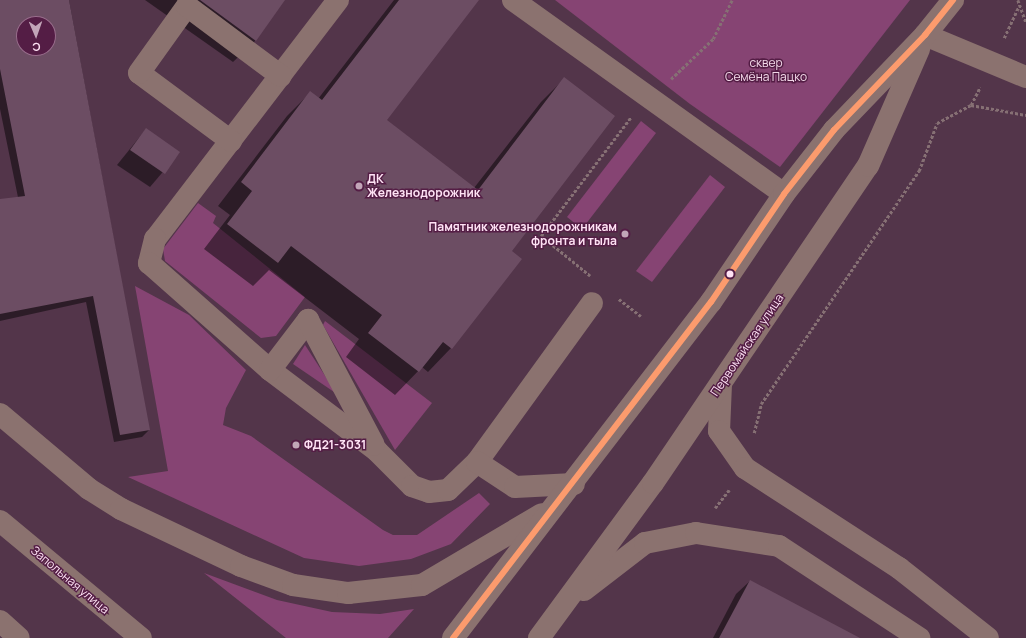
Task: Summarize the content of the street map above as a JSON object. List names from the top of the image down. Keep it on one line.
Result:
{"streets":{"street":["Первомайская улица","Запольная улица"]},"parks":["сквер Семёна Пацко"],"places":["ДК Железнодорожник","Памятник железнодорожникам фронта и тыла","ФД21-3031"],"north":"bottom"}
